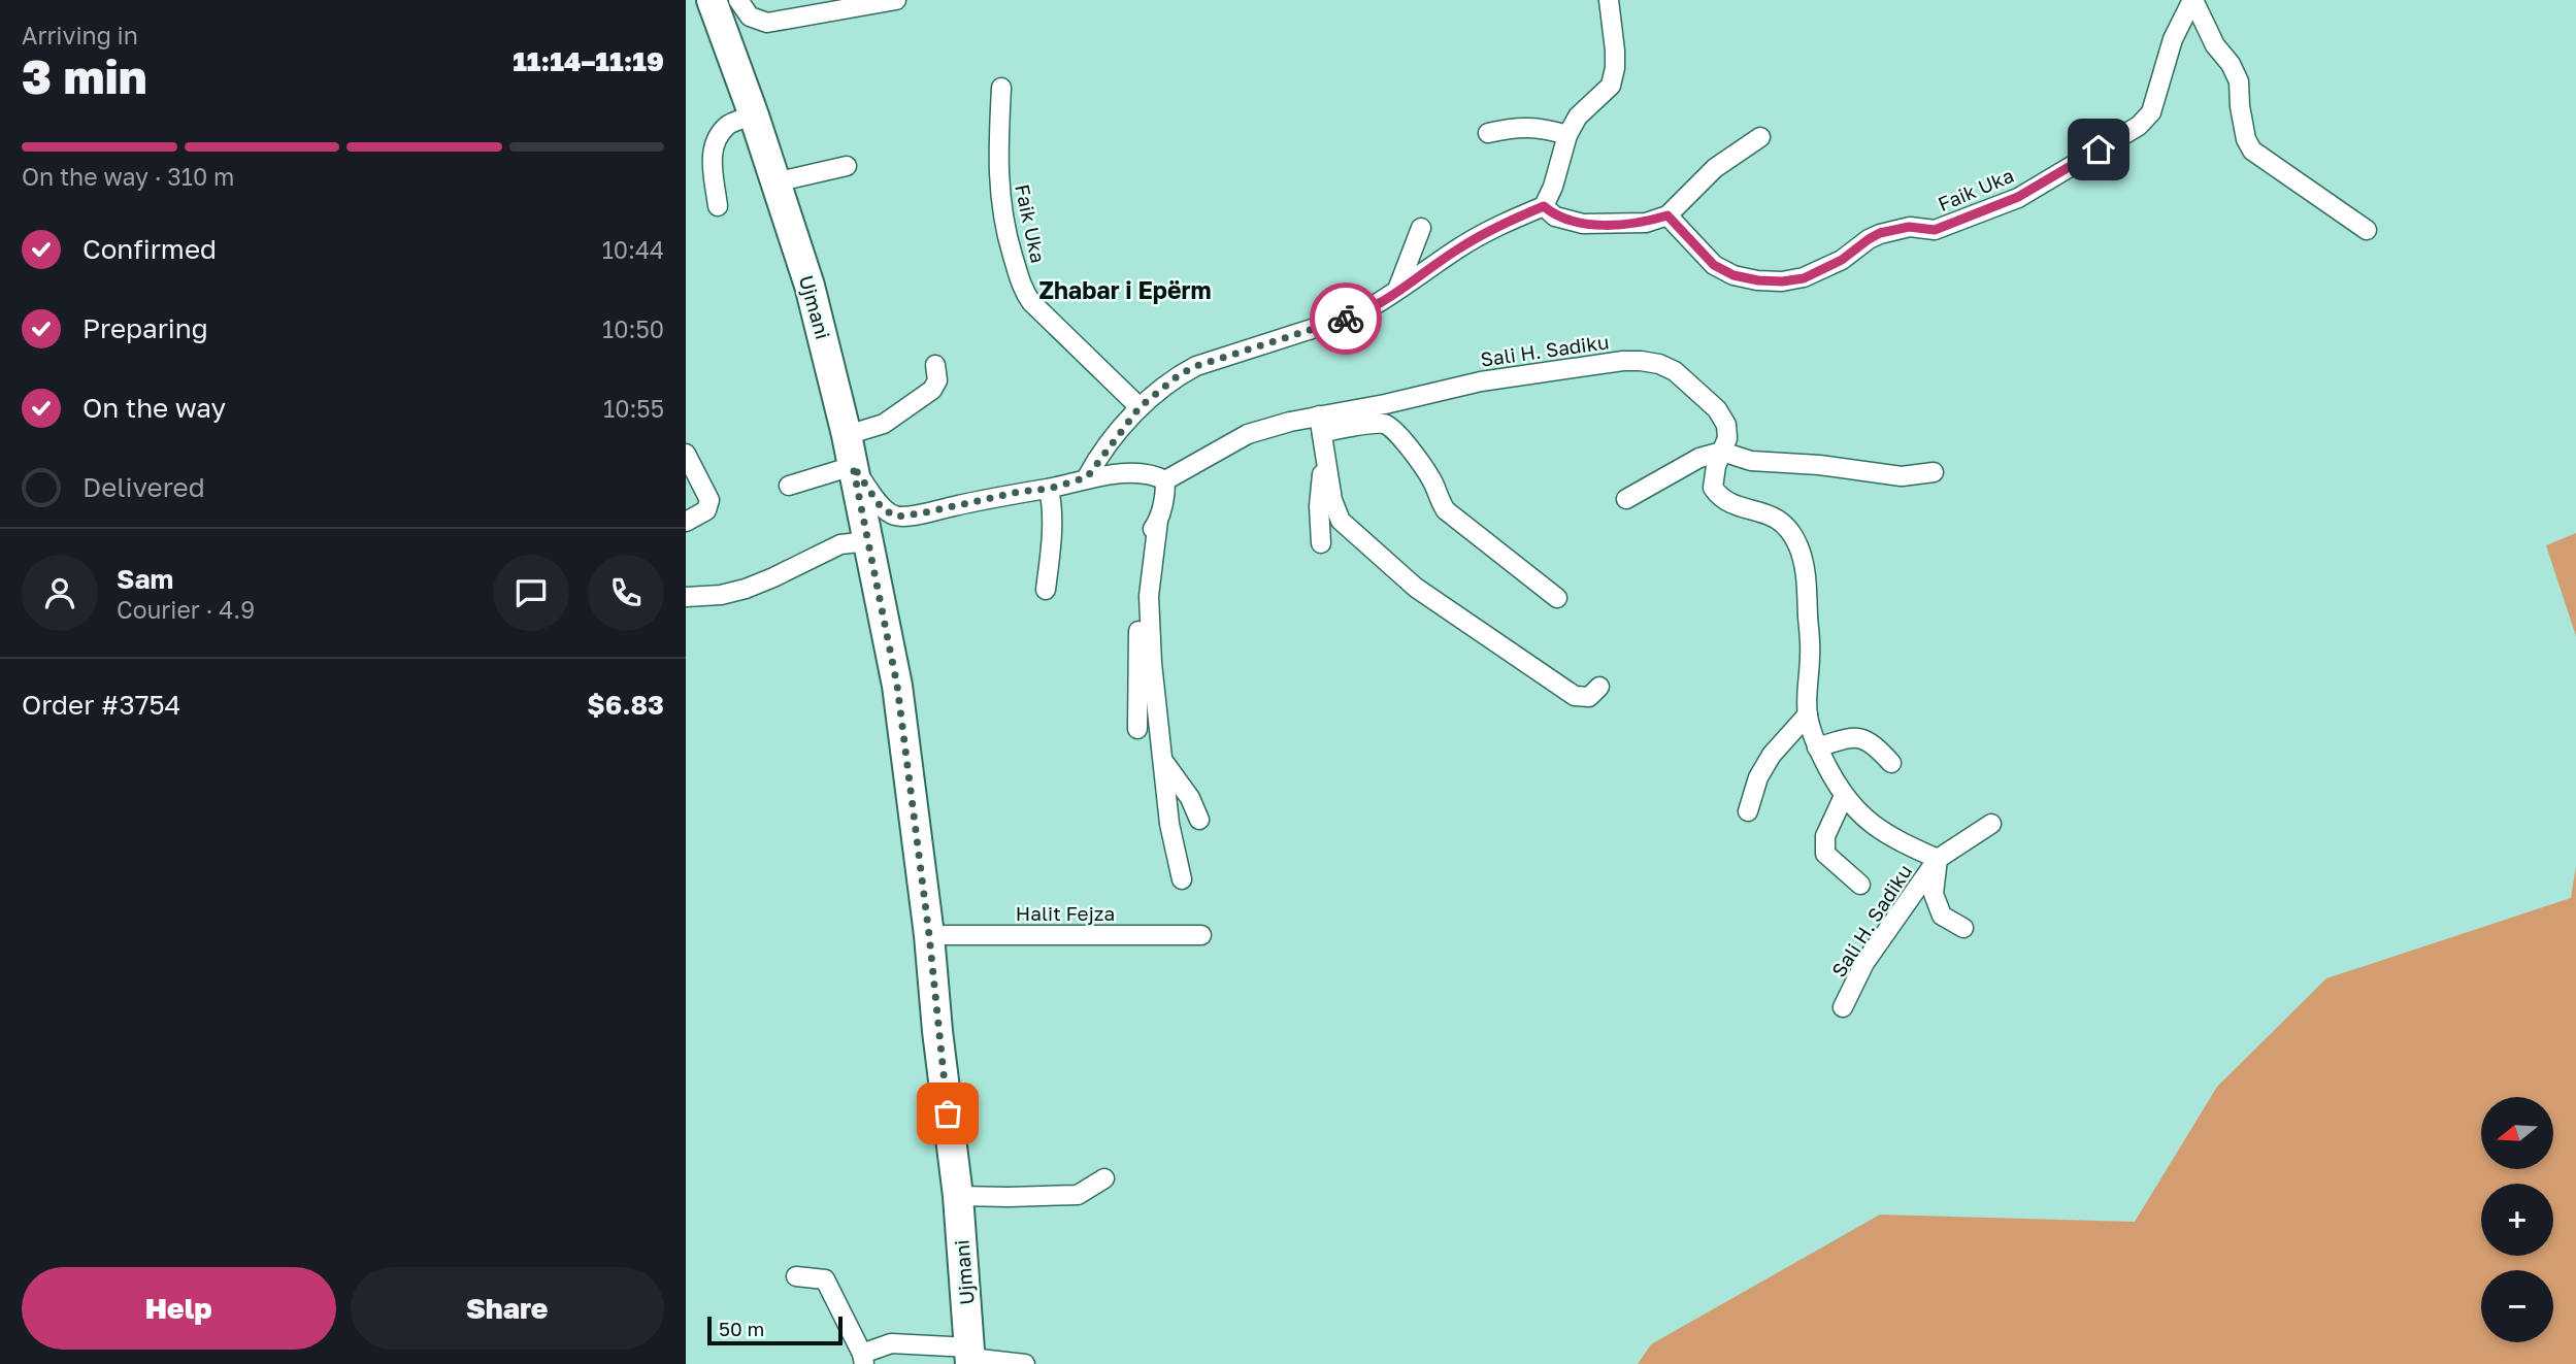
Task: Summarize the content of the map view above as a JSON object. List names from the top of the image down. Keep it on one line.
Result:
{"streets":{"main road":["Ujmani"],"street":["Faik Uka","Sali H. Sadiku","Halit Fejza"]},"crossings":[["Ujmani","Halit Fejza"]],"districts":["Zhabar i Epërm"],"scale_bar":"50 m","north":"left","page":{"heading":["3 min","Arriving in","11:14–11:19"],"panel":["Sam","Courier · 4.9","Order #3754","$6.83"],"bar":"On the way · 310 m","list":[["Confirmed","10:44"],["Preparing","10:50"],["On the way","10:55"],"Delivered"],"map_buttons":["+","−"],"buttons":["Help","Share"],"scale":"50 m"}}
